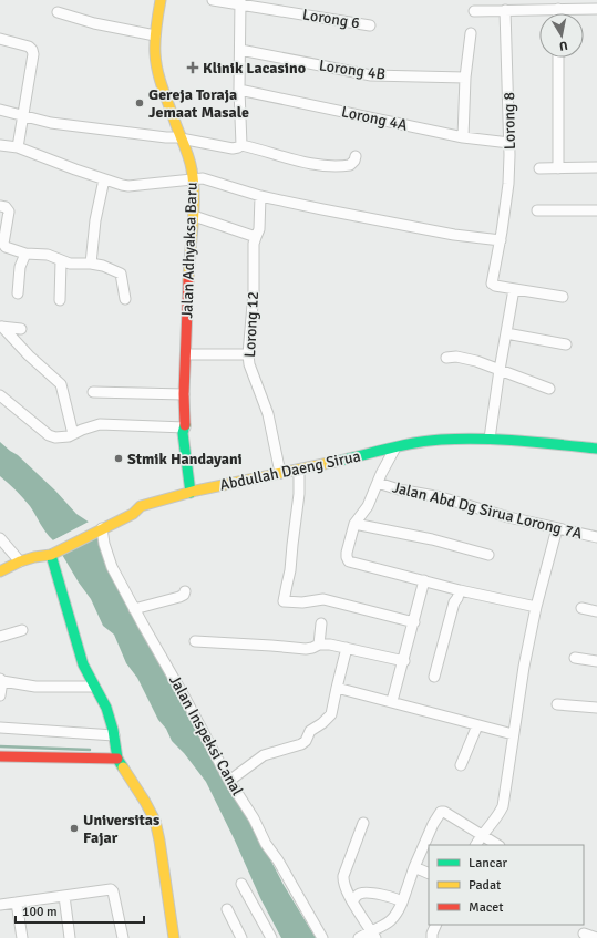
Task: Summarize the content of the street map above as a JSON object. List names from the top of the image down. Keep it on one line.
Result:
{"streets":{"main road":["Jalan Adhyaksa Baru","Abdullah Daeng Sirua"],"street":["Lorong 6","Lorong 4B","Lorong 4A","Lorong 8","Lorong 12","Jalan Abd Dg Sirua Lorong 7A","Jalan Inspeksi Canal"]},"crossings":[["Lorong 4A","Lorong 8"],["Jalan Adhyaksa Baru","Abdullah Daeng Sirua"],["Lorong 12","Abdullah Daeng Sirua"],["Abdullah Daeng Sirua","Jalan Inspeksi Canal"]],"places":{"health":["Klinik Lacasino"],"other":["Gereja Toraja Jemaat Masale","Stmik Handayani","Universitas Fajar"]},"legend":["Lancar","Padat","Macet"],"scale_bar":"100 m","north":"bottom"}
